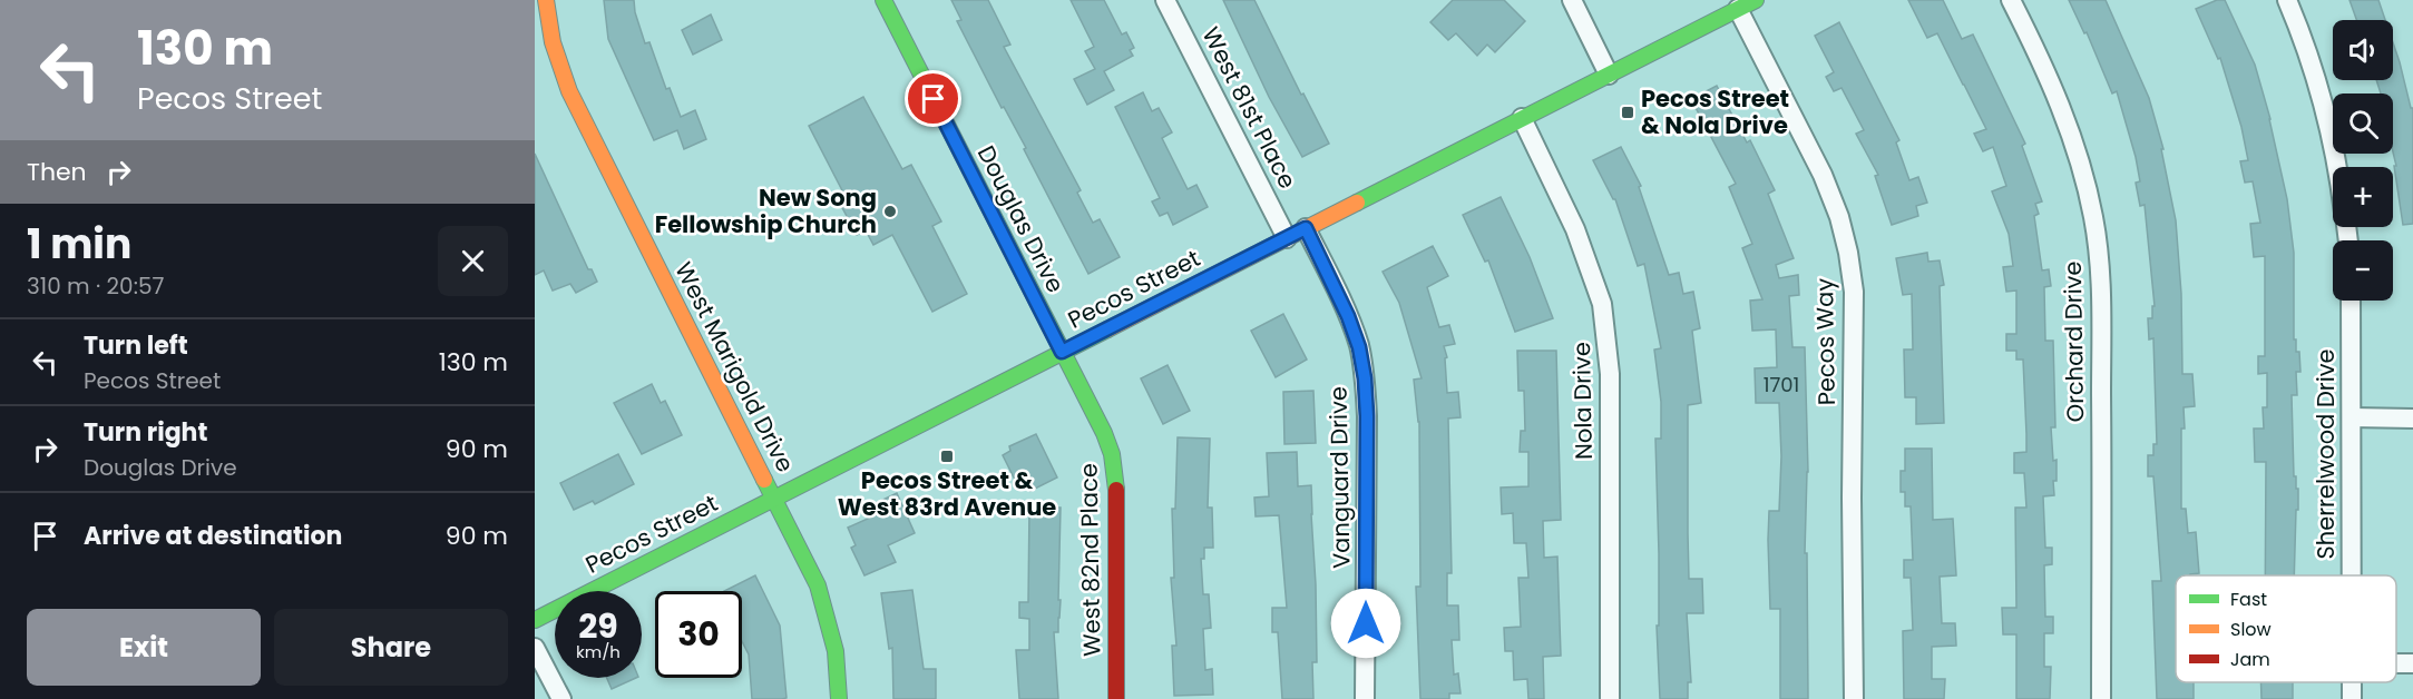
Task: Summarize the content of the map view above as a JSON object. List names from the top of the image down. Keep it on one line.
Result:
{"streets":{"street":["West 81st Place","Douglas Drive","Pecos Street","Pecos Way","Orchard Drive","West Marigold Drive","Nola Drive","Sherrelwood Drive","Vanguard Drive","West 82nd Place"]},"crossings":[["West 81st Place","Pecos Street"],["Douglas Drive","Pecos Street"],["Douglas Drive","West 82nd Place"],["Pecos Street","Pecos Way"],["Pecos Street","West Marigold Drive"],["Pecos Street","Nola Drive"],["Pecos Street","Vanguard Drive"],["Pecos Street","West 82nd Place"]],"places":{"transit":["Pecos Street & Nola Drive","Pecos Street & West 83rd Avenue"],"other":["New Song Fellowship Church"]},"house_numbers":["1701"],"legend":["Fast","Slow","Jam"],"page":{"turn":["130 m","Pecos Street"],"map_buttons":["+","−"],"then":"Then","heading":["1 min","310 m · 20:57"],"list":[{"name":"Turn left","note":"Pecos Street","value":"130 m"},{"name":"Turn right","note":"Douglas Drive","value":"90 m"},{"name":"Arrive at destination","value":"90 m"}],"speed":"29 km/h","limit":"30","buttons":["Exit","Share"]}}
